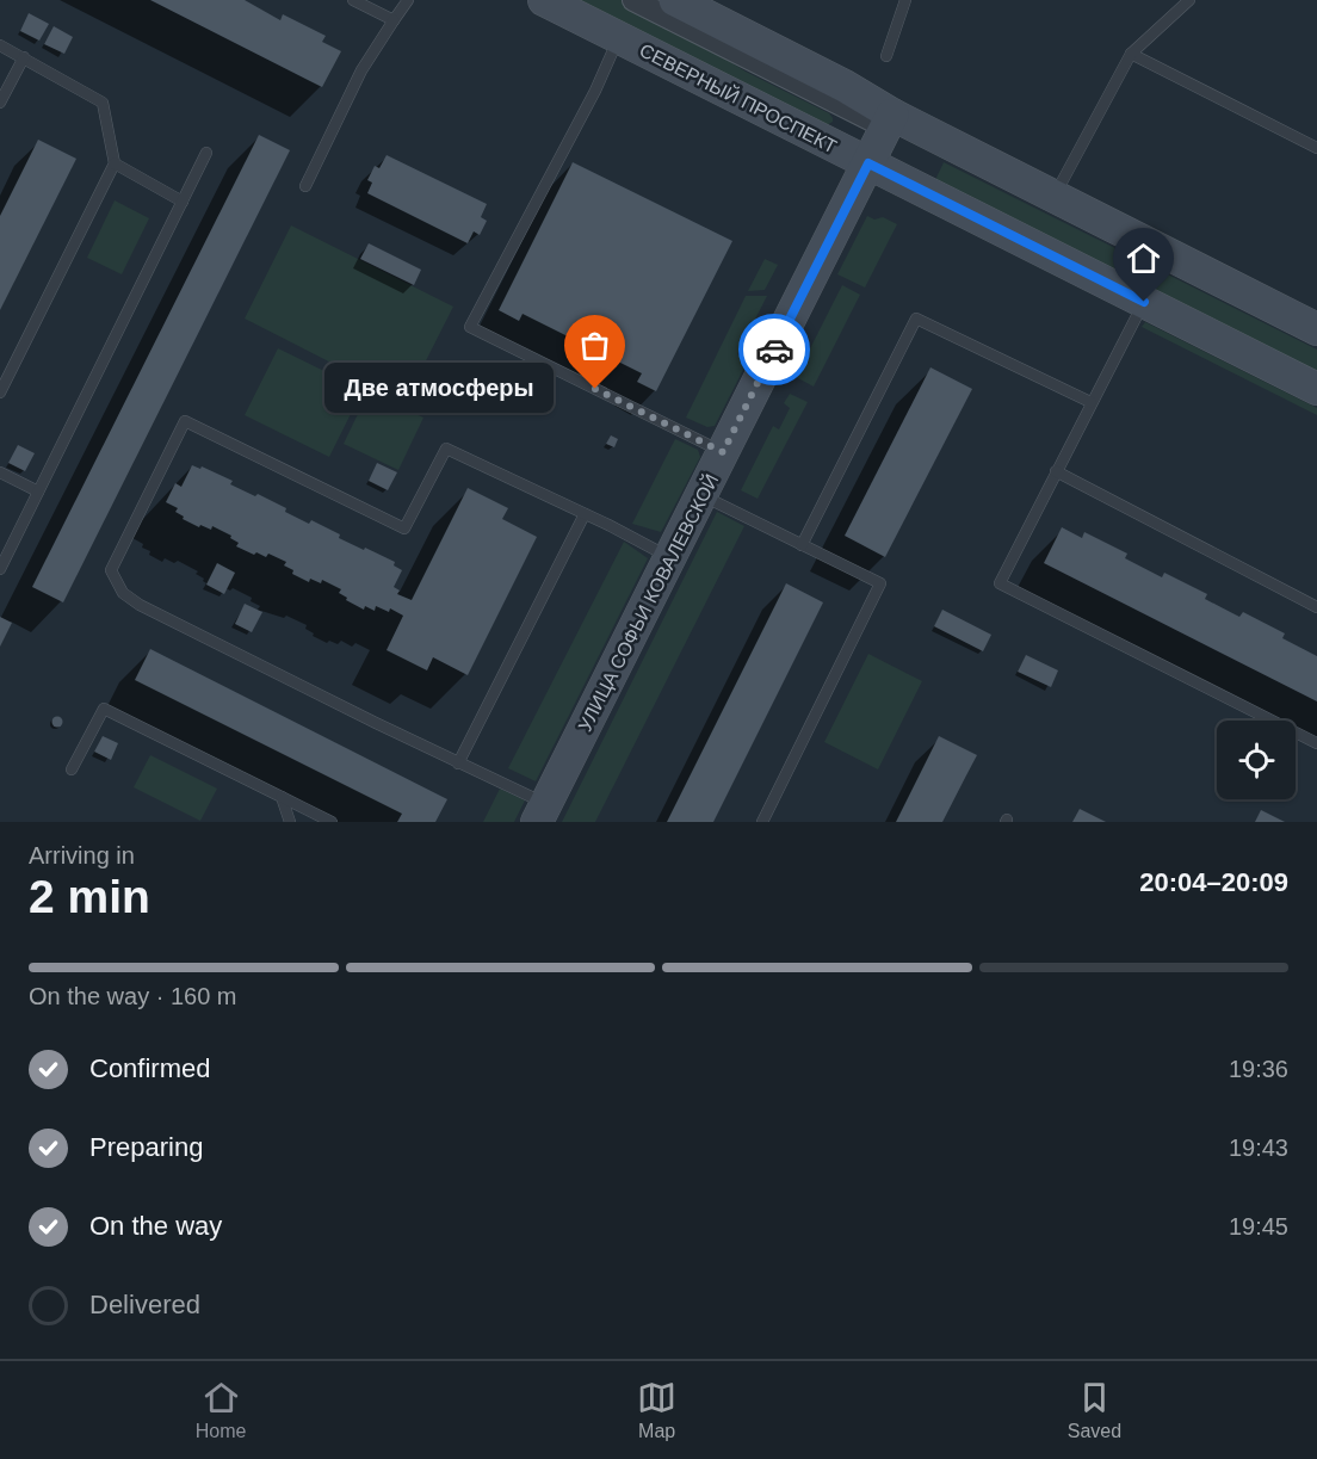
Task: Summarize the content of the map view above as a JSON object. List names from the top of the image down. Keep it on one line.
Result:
{"streets":{"main road":["СЕВЕРНЫЙ ПРОСПЕКТ","УЛИЦА СОФЬИ КОВАЛЕВСКОЙ"]},"crossings":[["СЕВЕРНЫЙ ПРОСПЕКТ","УЛИЦА СОФЬИ КОВАЛЕВСКОЙ"]],"places":["Две атмосферы"],"page":{"bubble":"Две атмосферы","heading":["2 min","Arriving in","20:04–20:09"],"bar":"On the way · 160 m","list":[["Confirmed","19:36"],["Preparing","19:43"],["On the way","19:45"],"Delivered"],"tabs":["Home","Map","Saved"]}}
